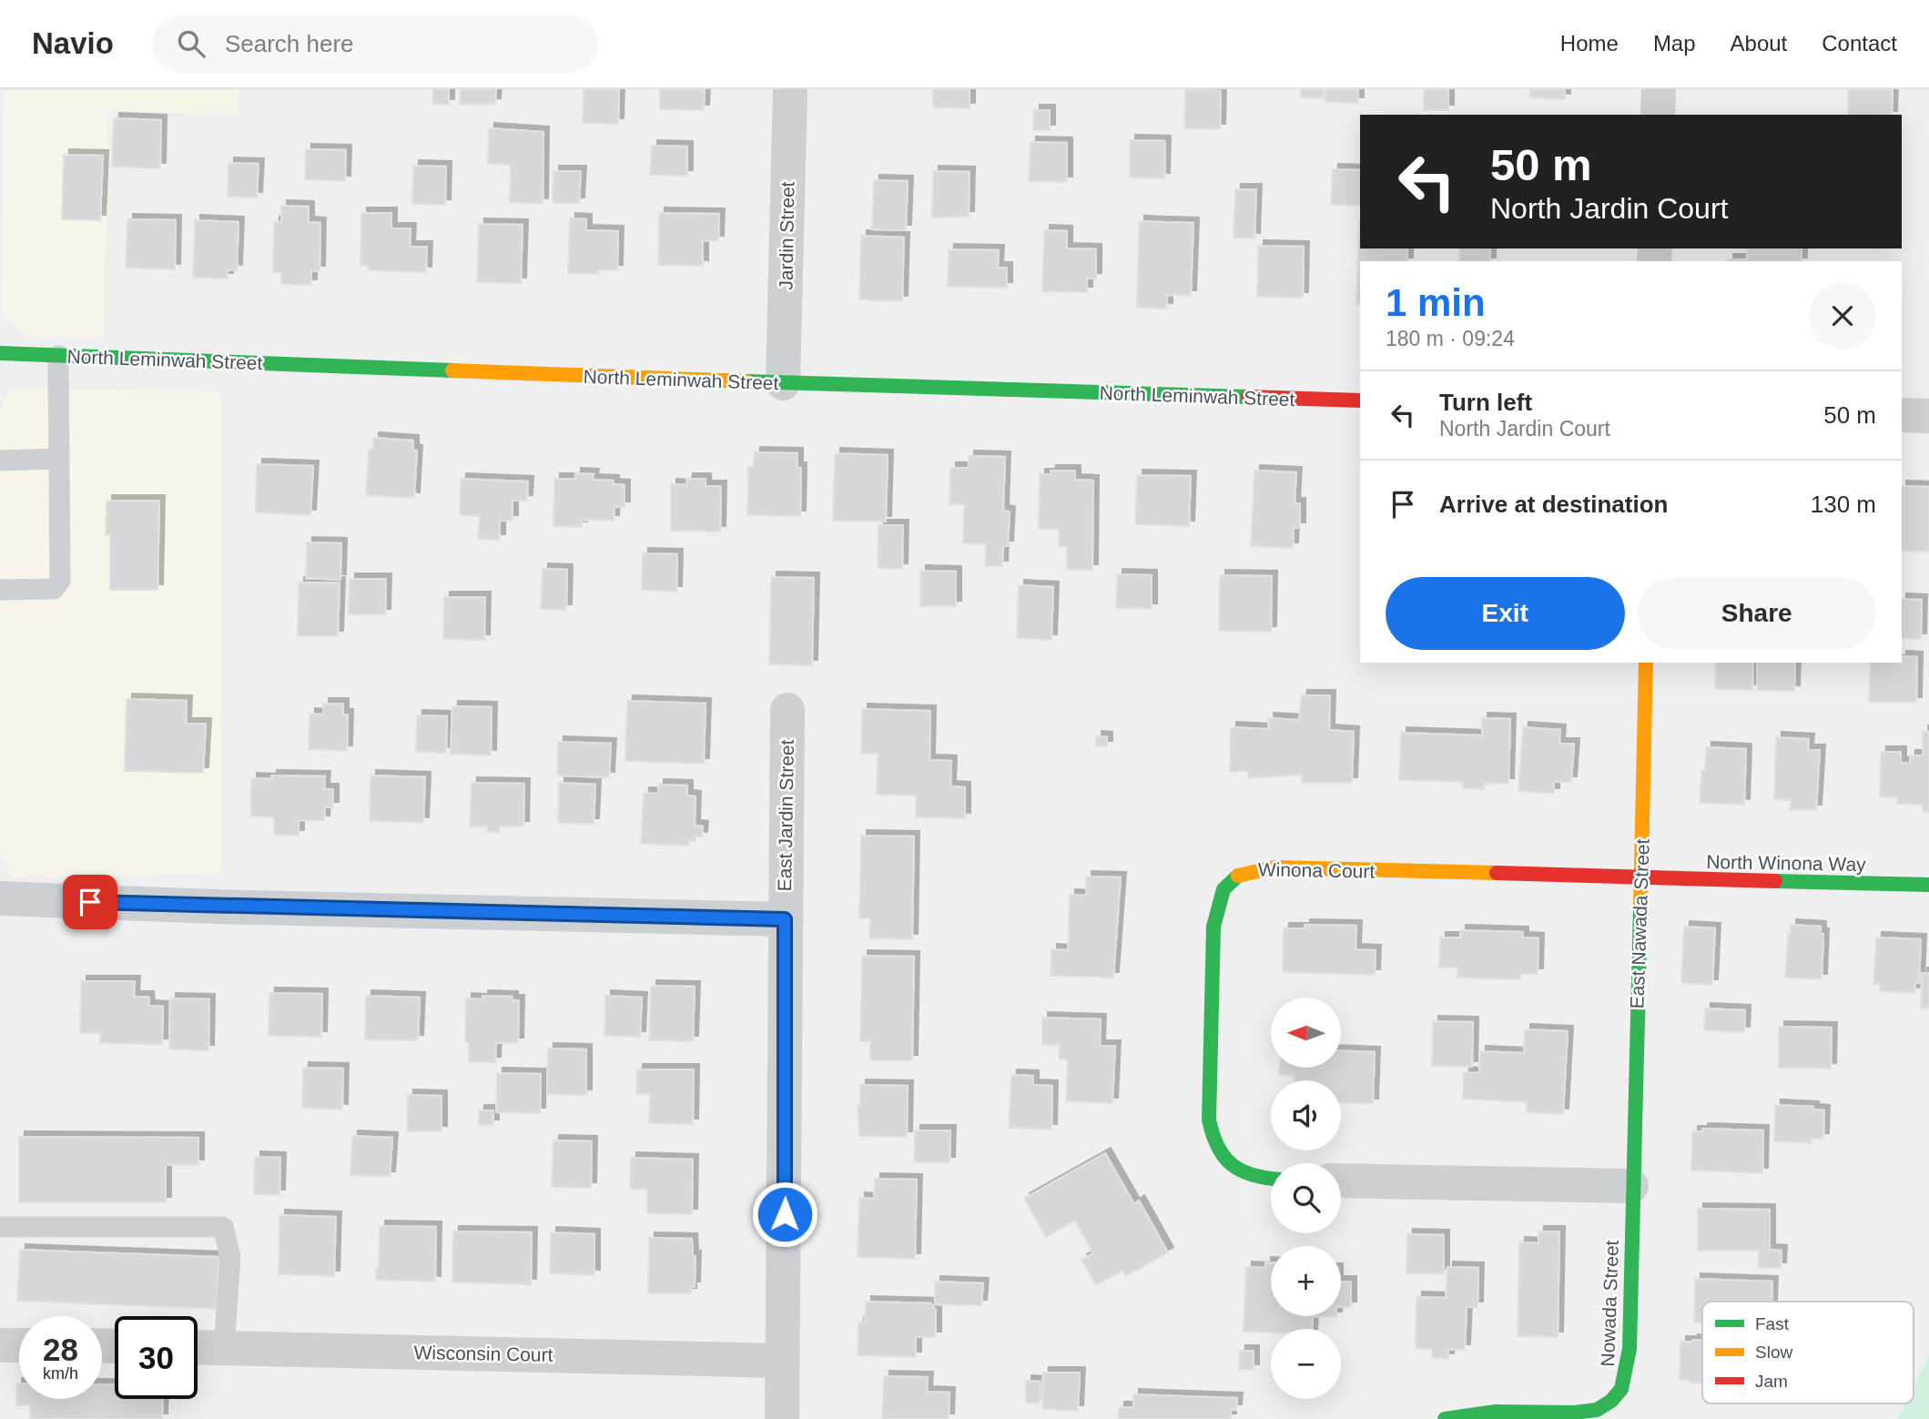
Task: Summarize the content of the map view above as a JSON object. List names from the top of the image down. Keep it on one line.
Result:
{"streets":{"street":["Jardin Street","North Leminwah Street","East Jardin Street","North Winona Way","Winona Court","East Nawada Street","Nowada Street","Wisconsin Court"]},"crossings":[["Jardin Street","North Leminwah Street"],["East Jardin Street","Wisconsin Court"],["North Winona Way","Winona Court"],["North Winona Way","East Nawada Street"],["Winona Court","East Nawada Street"],["East Nawada Street","Nowada Street"]],"legend":["Fast","Slow","Jam"],"north":"left","page":{"header":"Navio","search":"Search here","nav":["Home","Map","About","Contact"],"turn":["50 m","North Jardin Court"],"heading":["1 min","180 m · 09:24"],"list":[{"name":"Turn left","note":"North Jardin Court","value":"50 m"},{"name":"Arrive at destination","value":"130 m"}],"buttons":["Exit","Share"],"map_buttons":["+","−"],"speed":"28 km/h","limit":"30"}}
